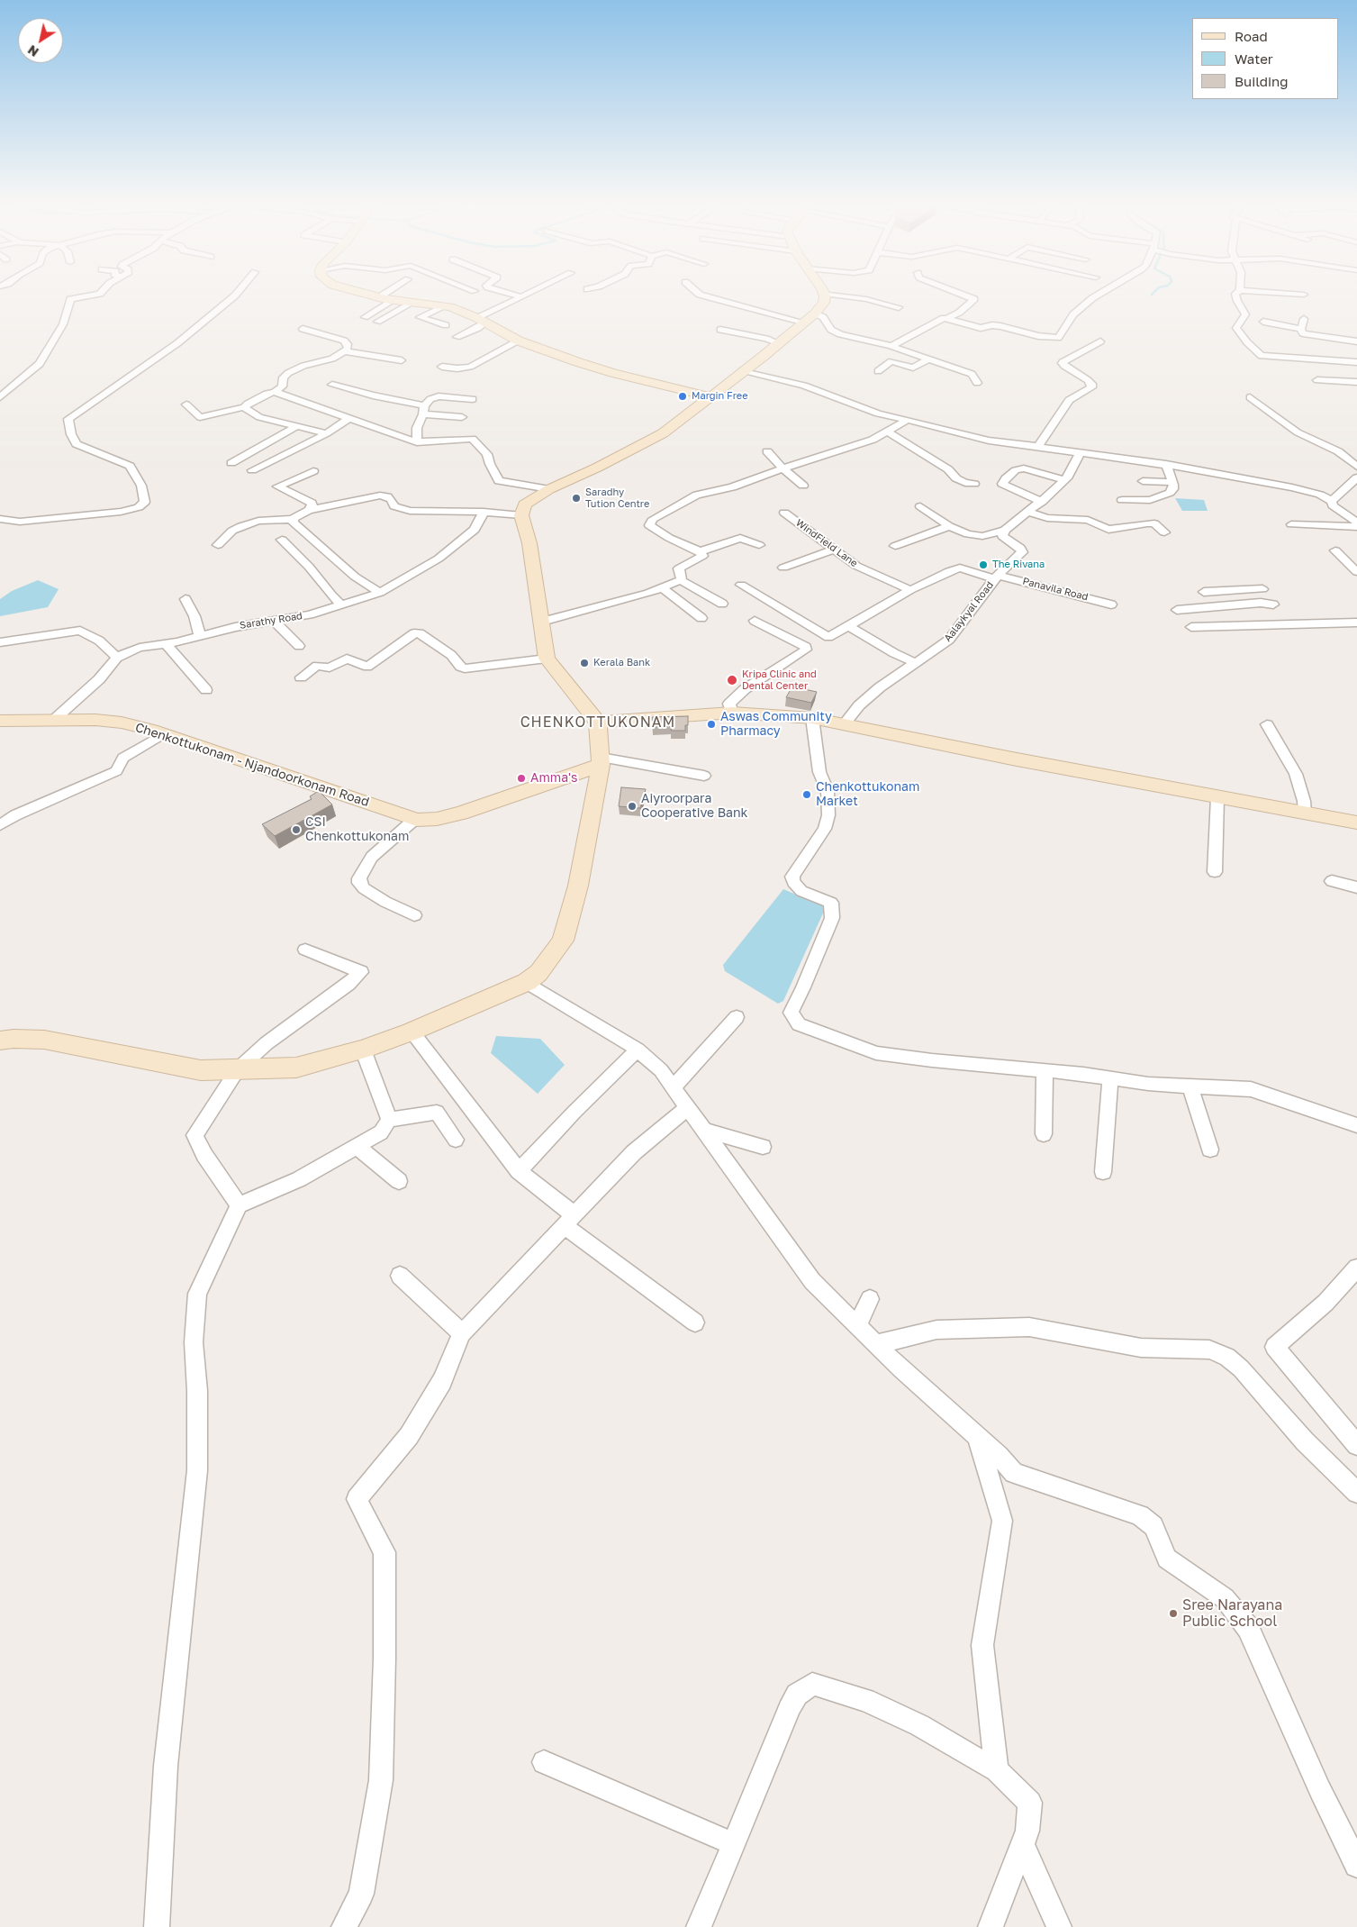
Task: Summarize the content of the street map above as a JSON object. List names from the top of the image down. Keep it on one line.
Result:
{"streets":{"main road":["Chenkottukonam - Njandoorkonam Road"],"street":["WindField Lane","Panavila Road","Aalaykyal Road","Sarathy Road"]},"crossings":[["Panavila Road","Aalaykyal Road"],["Sarathy Road","Chenkottukonam - Njandoorkonam Road"]],"districts":["CHENKOTTUKONAM"],"places":["Margin Free","Saradhy Tution Centre","The Rivana","Kerala Bank","Kripa Clinic and Dental Center","Aswas Community Pharmacy","Amma's","Chenkottukonam Market","Aiyroorpara Cooperative Bank","CSI Chenkottukonam","Sree Narayana Public School"],"legend":["Road","Water","Building"],"north":"bottom left"}
